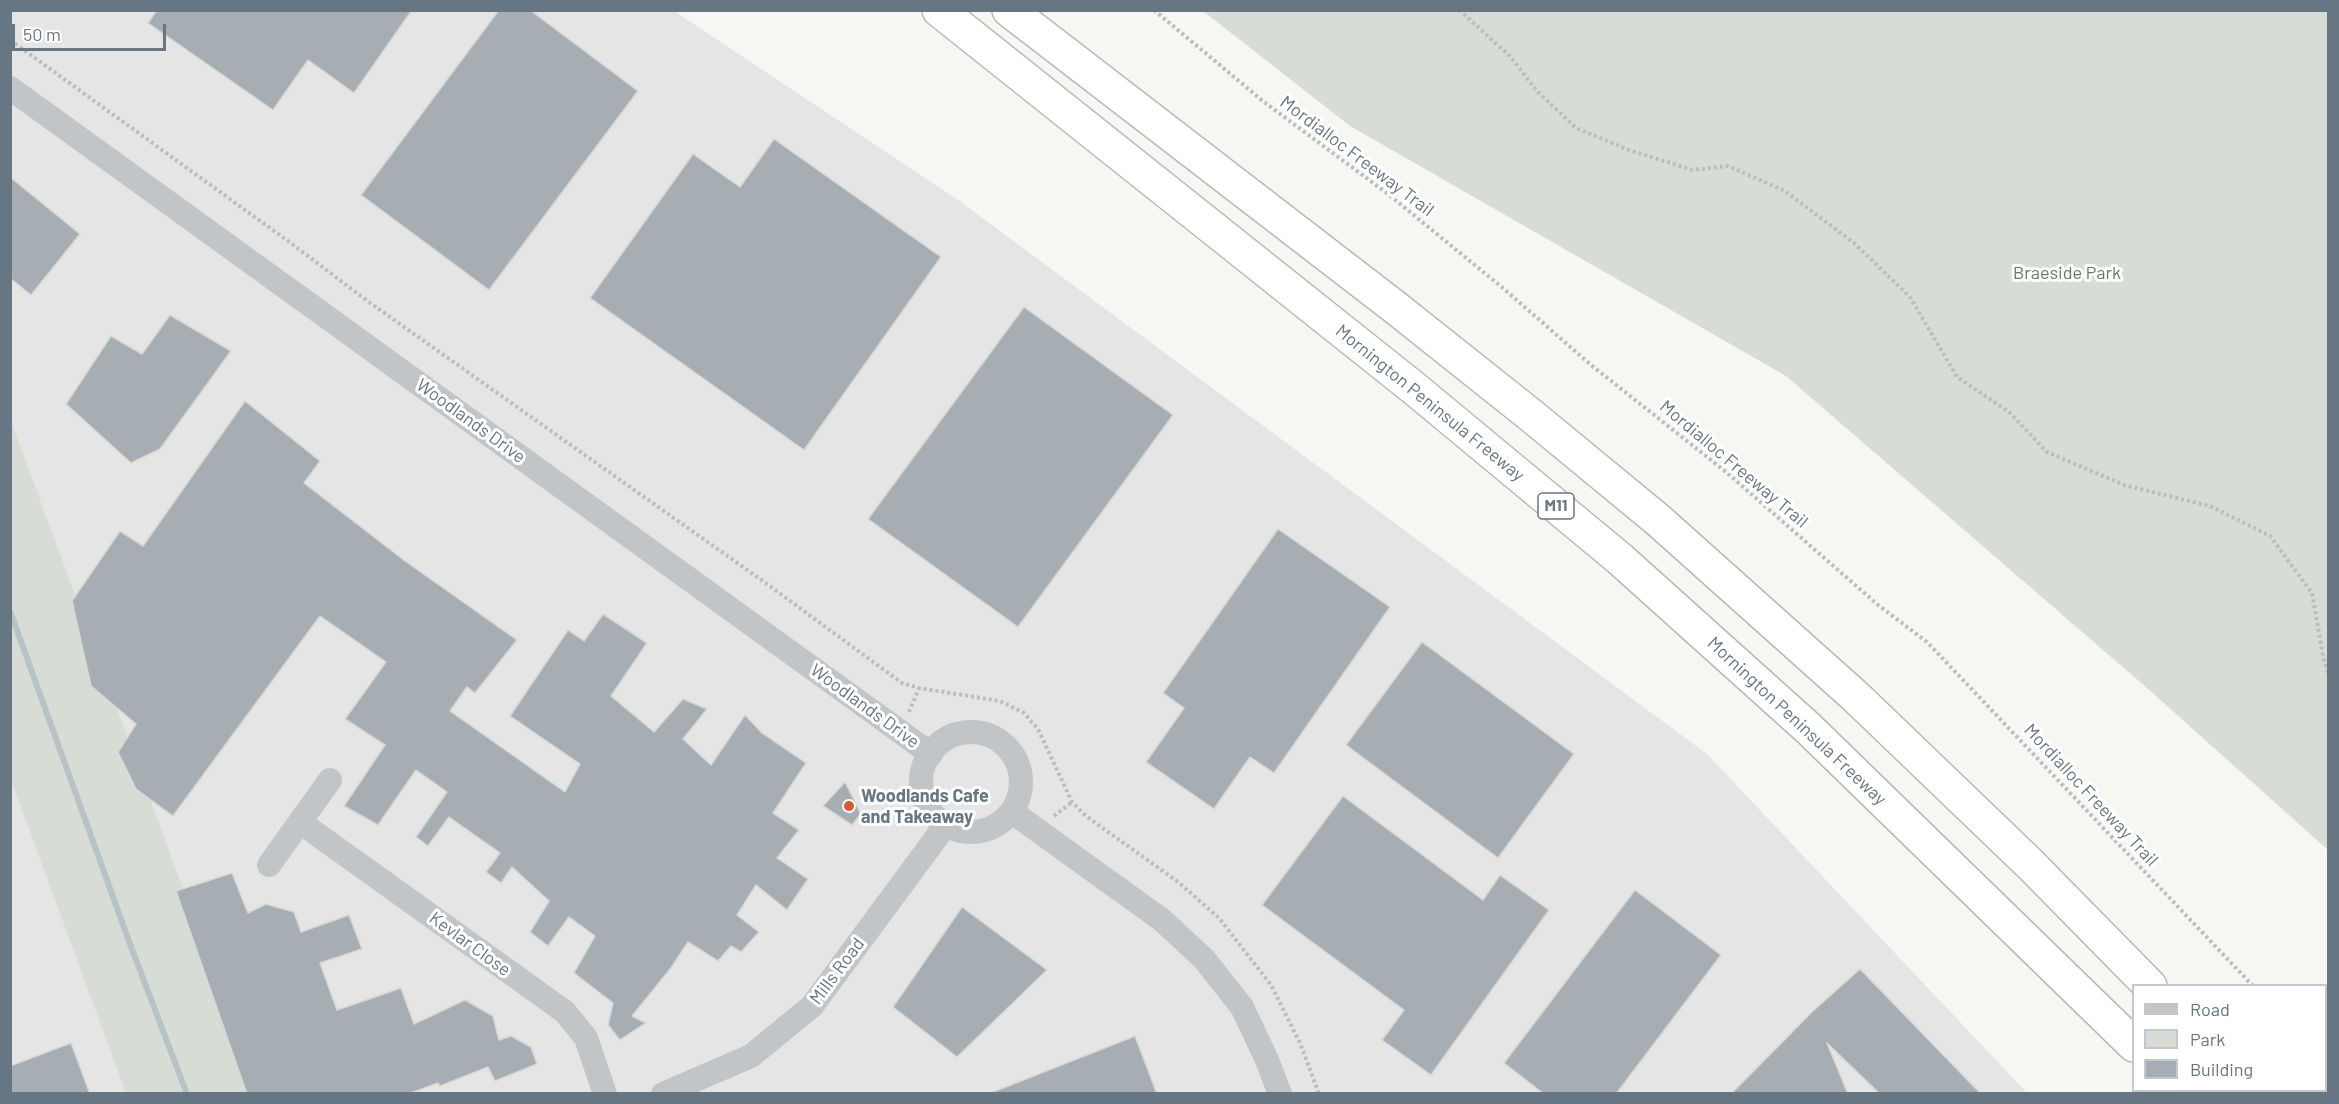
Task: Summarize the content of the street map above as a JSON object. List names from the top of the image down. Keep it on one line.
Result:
{"streets":{"highway":["Mornington Peninsula Freeway","M11"],"street":["Woodlands Drive","Kevlar Close","Mills Road"],"path":["Mordialloc Freeway Trail"]},"crossings":[["Woodlands Drive","Mills Road"]],"parks":["Braeside Park"],"places":["Woodlands Cafe and Takeaway"],"legend":["Road","Park","Building"],"scale_bar":"50 m"}
